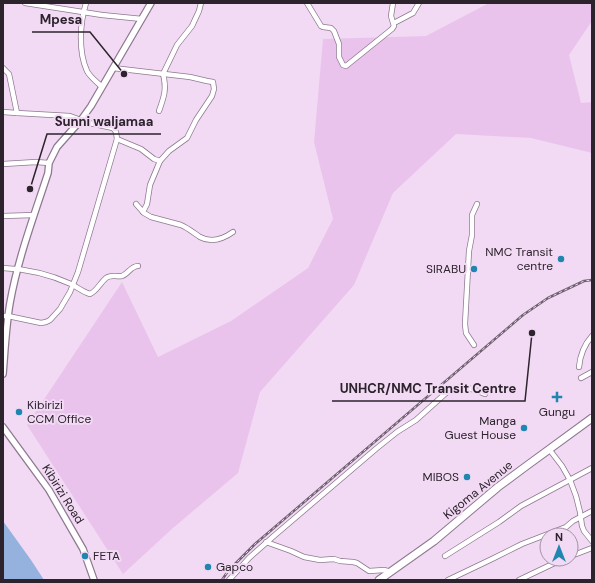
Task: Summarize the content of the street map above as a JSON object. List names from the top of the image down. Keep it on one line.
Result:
{"streets":{"main road":["Kigoma Avenue"],"street":["Kibirizi Road"]},"places":{"other":["Mpesa","Sunni waljamaa","NMC Transit centre","SIRABU","UNHCR/NMC Transit Centre","Kibirizi CCM Office","Manga Guest House","MIBOS","FETA","Gapco"],"health":["Gungu"]},"north":"top"}
